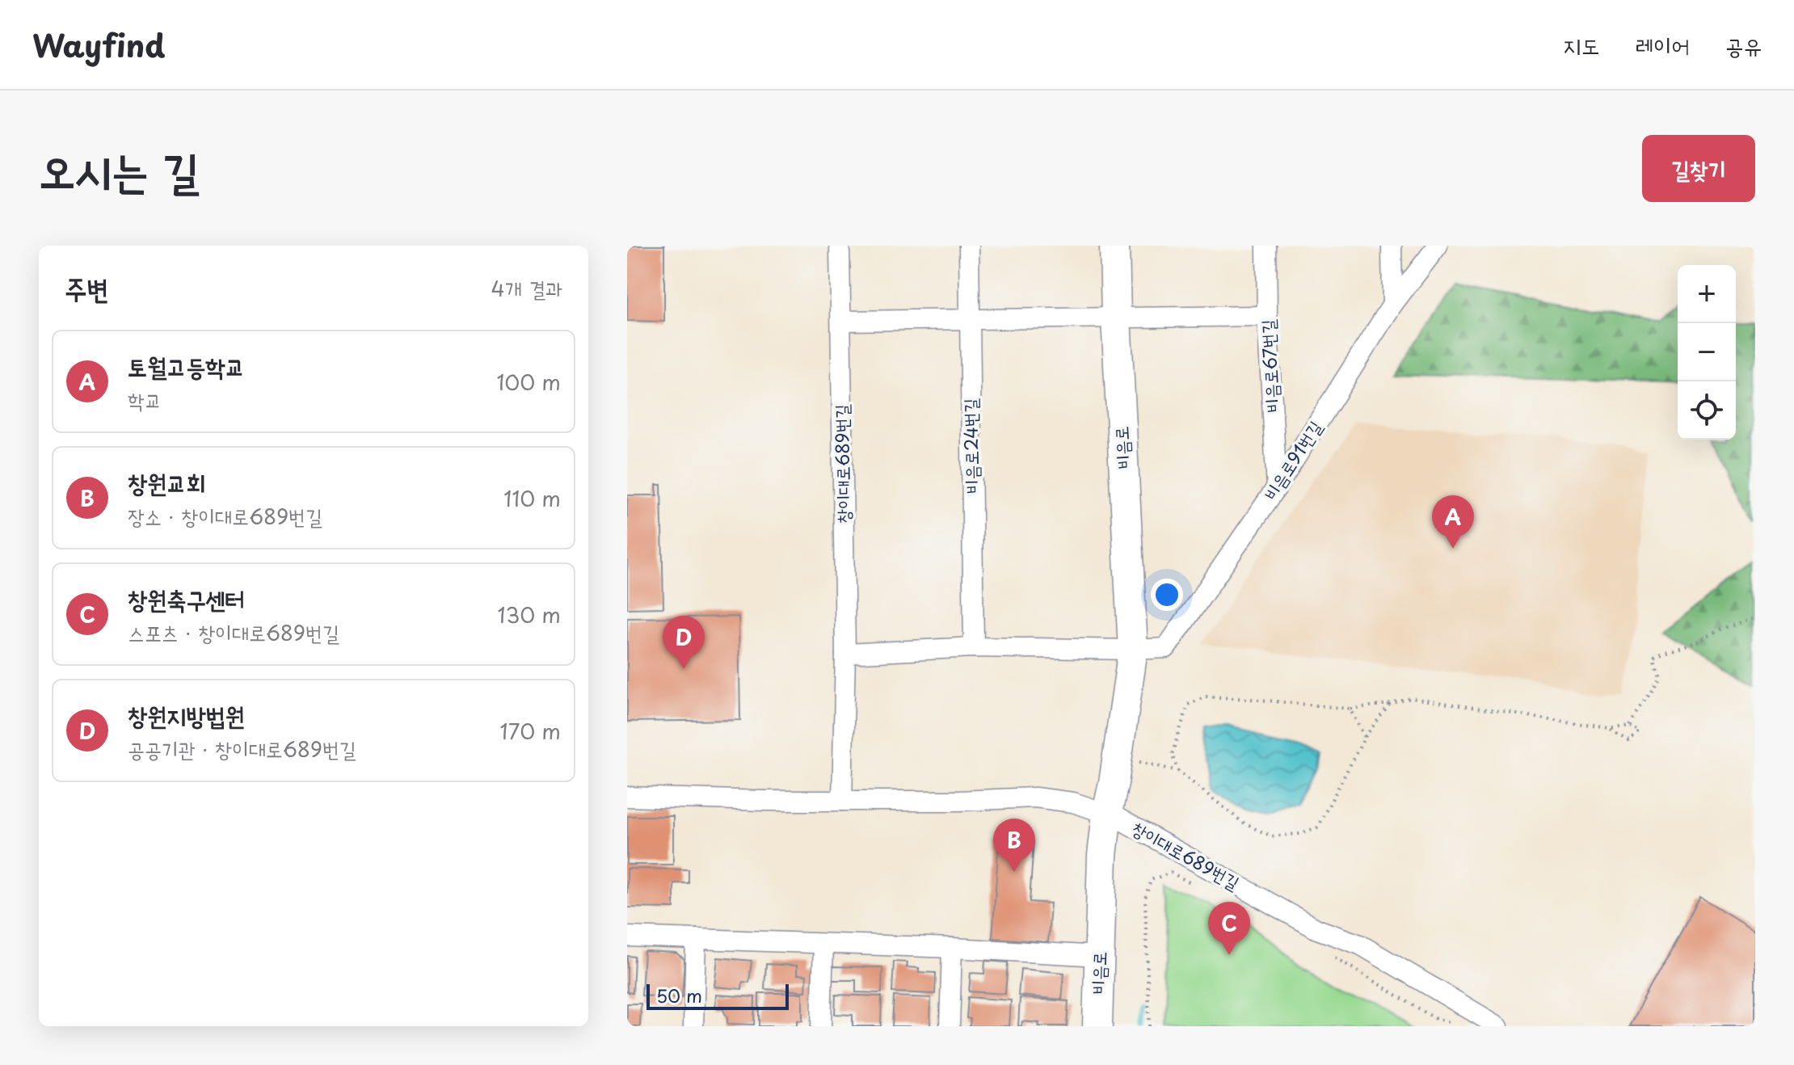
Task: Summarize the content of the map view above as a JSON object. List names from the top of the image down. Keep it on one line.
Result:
{"streets":{"street":["비음로67번길","비음로24번길","비음로","비음로91번길","창이대로689번길"]},"crossings":[["비음로67번길","비음로91번길"],["비음로","비음로91번길"],["비음로","창이대로689번길"]],"scale_bar":"50 m","page":{"header":"Wayfind","nav":["지도","레이어","공유"],"title":"오시는 길","buttons":"길찾기","heading":["주변","4개 결과"],"map_buttons":["+","−"],"list":[{"mark":"A","name":"토월고등학교","note":"학교","value":"100 m"},{"mark":"B","name":"창원교회","note":"장소 · 창이대로689번길","value":"110 m"},{"mark":"C","name":"창원축구센터","note":"스포츠 · 창이대로689번길","value":"130 m"},{"mark":"D","name":"창원지방법원","note":"공공기관 · 창이대로689번길","value":"170 m"}],"pins":["A","D","B","C"],"scale":"50 m"}}
